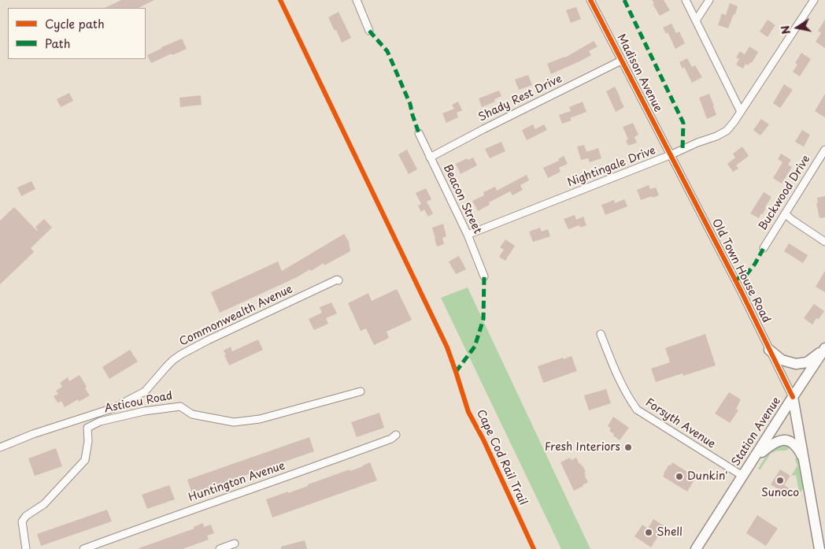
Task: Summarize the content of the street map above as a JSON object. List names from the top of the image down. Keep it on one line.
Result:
{"streets":{"main road":["Old Town House Road","Station Avenue"],"street":["Madison Avenue","Shady Rest Drive","Nightingale Drive","Buckwood Drive","Beacon Street","Commonwealth Avenue","Asticou Road","Forsyth Avenue","Huntington Avenue"],"cycle path":["Cape Cod Rail Trail"]},"crossings":[["Madison Avenue","Shady Rest Drive"],["Madison Avenue","Nightingale Drive"],["Madison Avenue","Old Town House Road"],["Shady Rest Drive","Beacon Street"],["Nightingale Drive","Beacon Street"],["Nightingale Drive","Old Town House Road"],["Old Town House Road","Station Avenue"],["Forsyth Avenue","Station Avenue"]],"places":["Fresh Interiors","Dunkin'","Sunoco","Shell"],"legend":["Cycle path","Path"],"north":"left"}
